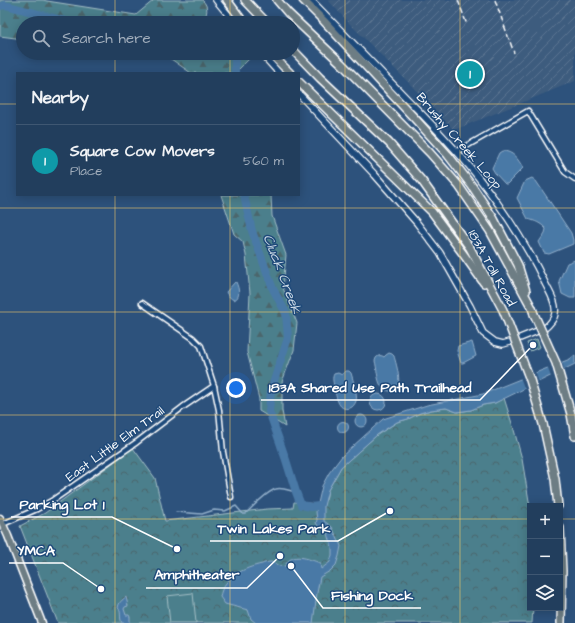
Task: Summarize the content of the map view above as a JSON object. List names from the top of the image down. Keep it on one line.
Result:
{"streets":{"highway":["183A Toll Road"],"main road":["Brushy Creek Loop"],"street":["East Little Elm Trail"]},"water":["Cluck Creek"],"places":["183A Shared Use Path Trailhead","Twin Lakes Park","Parking Lot 1","Amphitheater","Fishing Dock","YMCA"],"page":{"search":"Search here","pins":"1","heading":"Nearby","list":[{"mark":"1","name":"Square Cow Movers","note":"Place","value":"560 m"}],"map_buttons":["+","−"]}}
